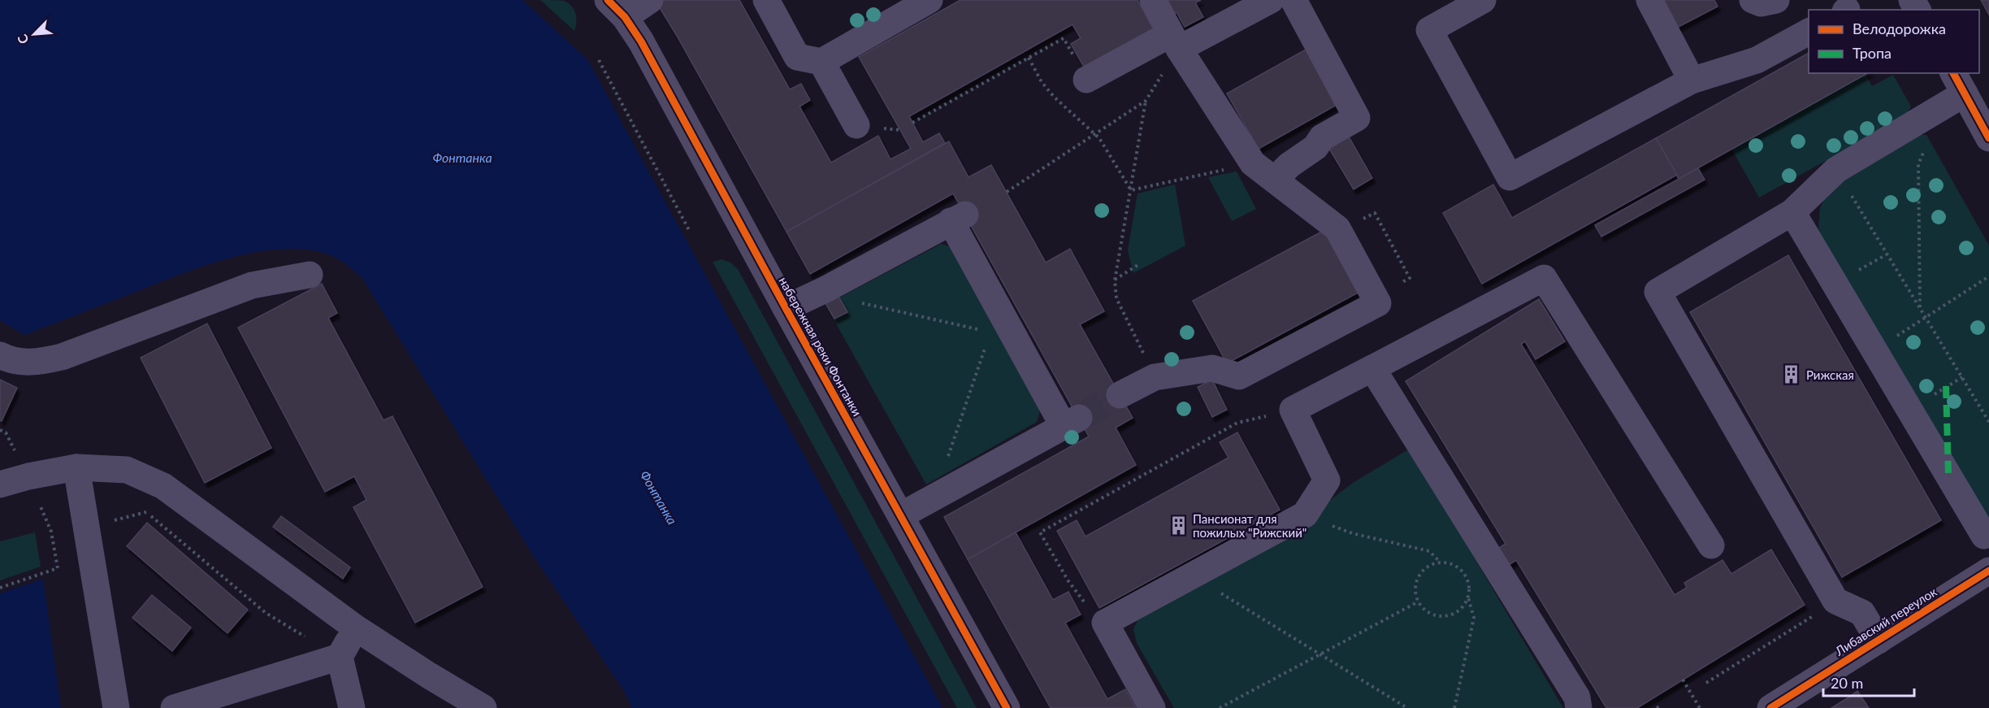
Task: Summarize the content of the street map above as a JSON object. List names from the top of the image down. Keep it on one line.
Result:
{"streets":{"street":["набережная реки Фонтанки","Либавский переулок"]},"water":["Фонтанка"],"places":{"building":["Рижская","Пансионат для пожилых \"Рижский\""]},"legend":["Велодорожка","Тропа"],"scale_bar":"20 m","north":"bottom left"}
